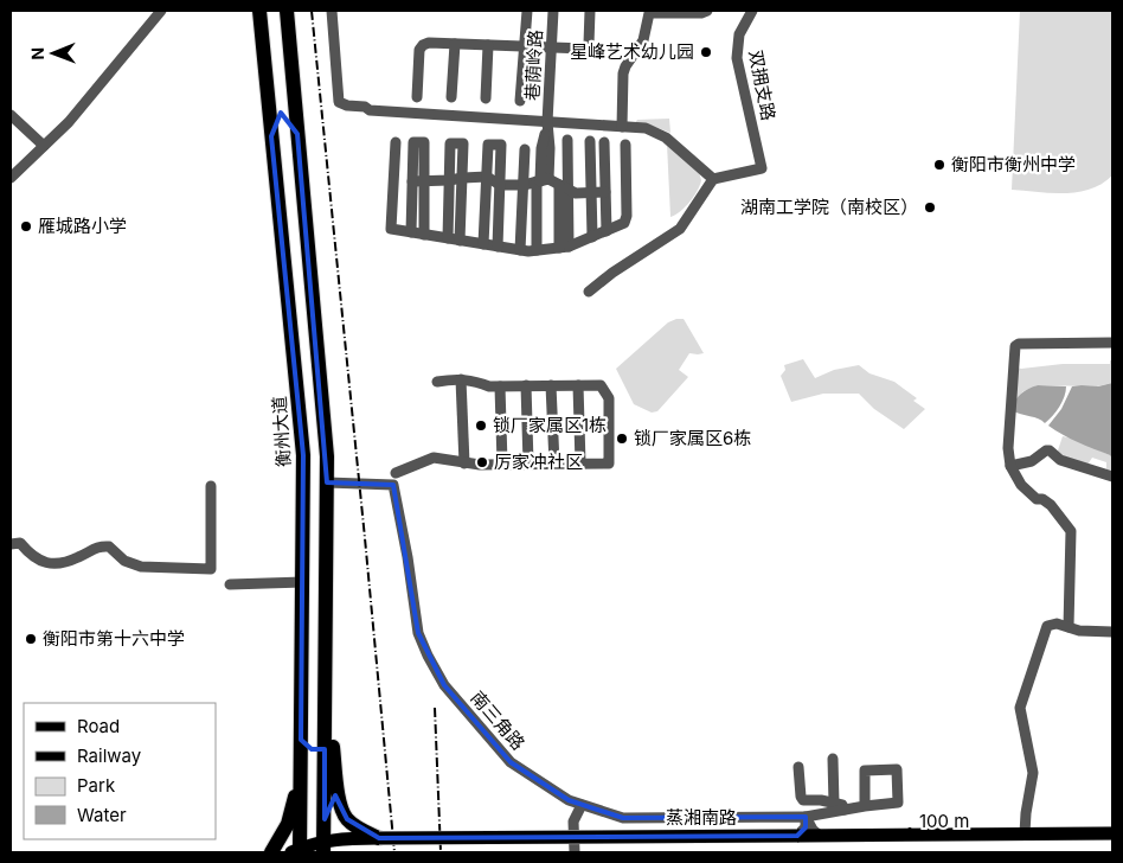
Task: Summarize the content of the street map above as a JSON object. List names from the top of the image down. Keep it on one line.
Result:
{"streets":{"highway":["衡州大道"],"main road":["蒸湘南路"],"street":["巷荫岭路","双拥支路","南三角路"]},"crossings":[["衡州大道","蒸湘南路"]],"places":["星峰艺术幼儿园","衡阳市衡州中学","湖南工学院（南校区）","雁城路小学","锁厂家属区1栋","锁厂家属区6栋","厉家冲社区","衡阳市第十六中学"],"legend":["Road","Railway","Park","Water"],"scale_bar":"100 m","north":"left"}
